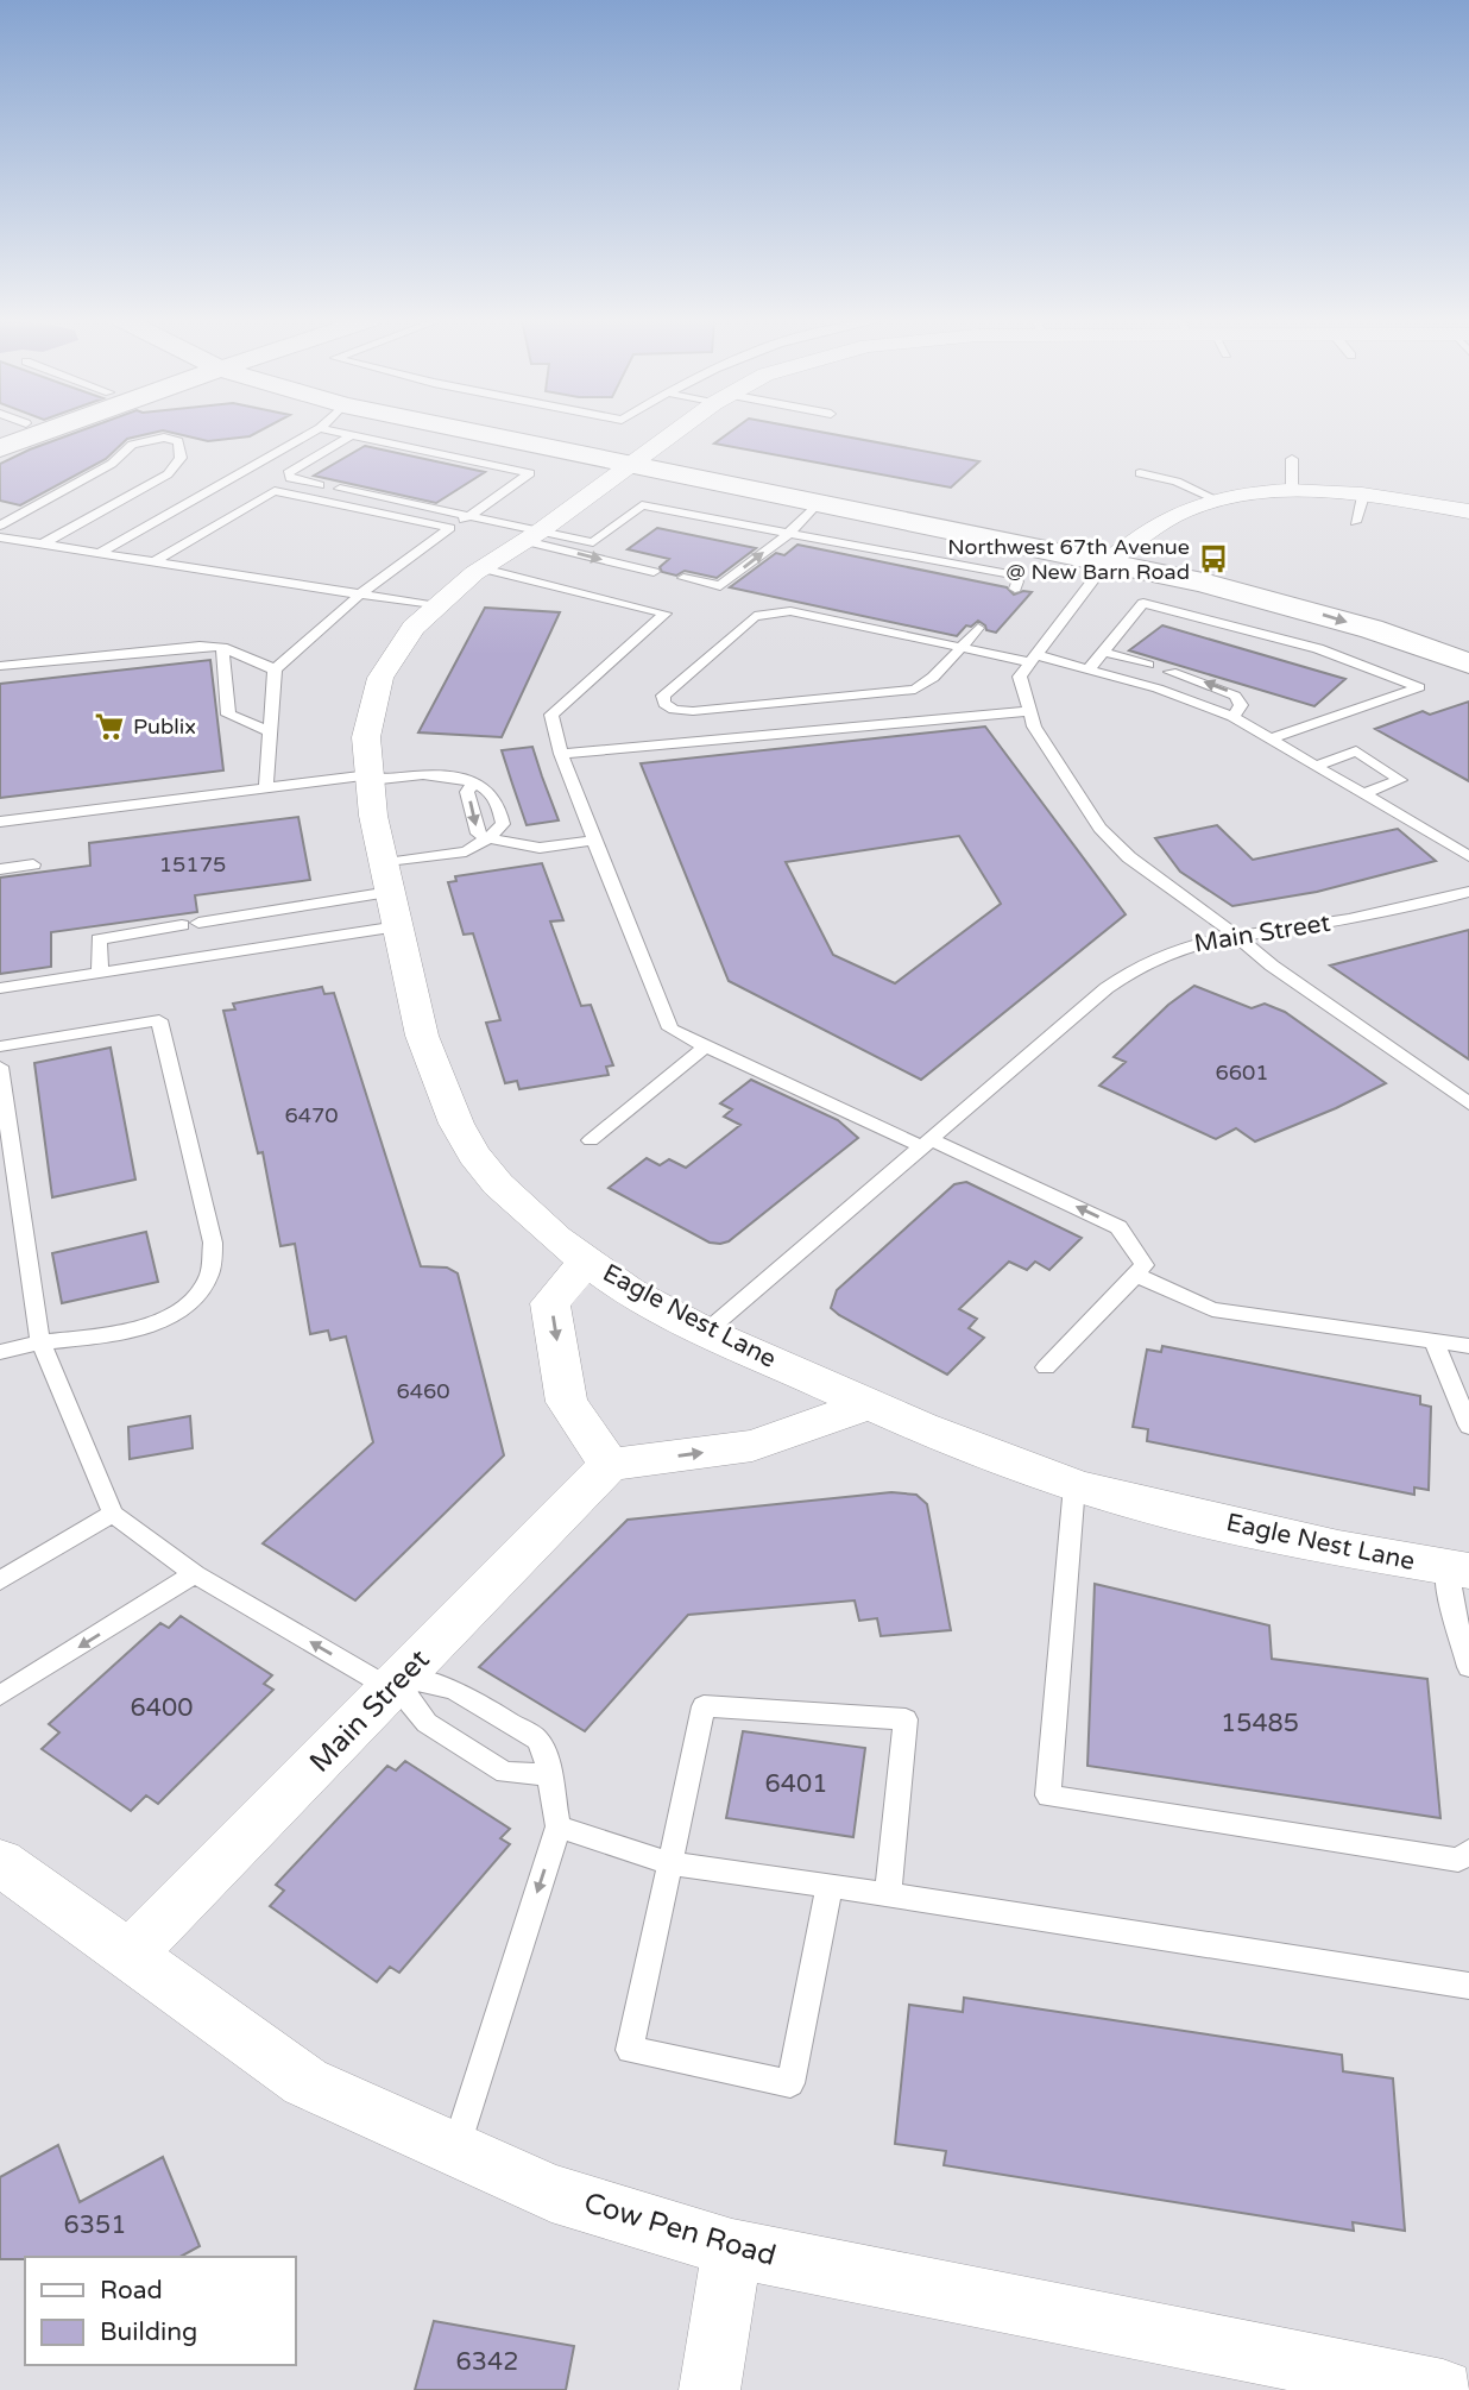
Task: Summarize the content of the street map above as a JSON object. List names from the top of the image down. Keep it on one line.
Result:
{"streets":{"street":["Main Street","Eagle Nest Lane","Cow Pen Road"]},"crossings":[["Main Street","Eagle Nest Lane"],["Main Street","Cow Pen Road"]],"places":{"bus stop":["Northwest 67th Avenue @ New Barn Road"],"supermarket":["Publix"]},"house_numbers":["15175","6601","6470","6460","6400","15485","6401","6351","6342"],"legend":["Road","Building"]}
